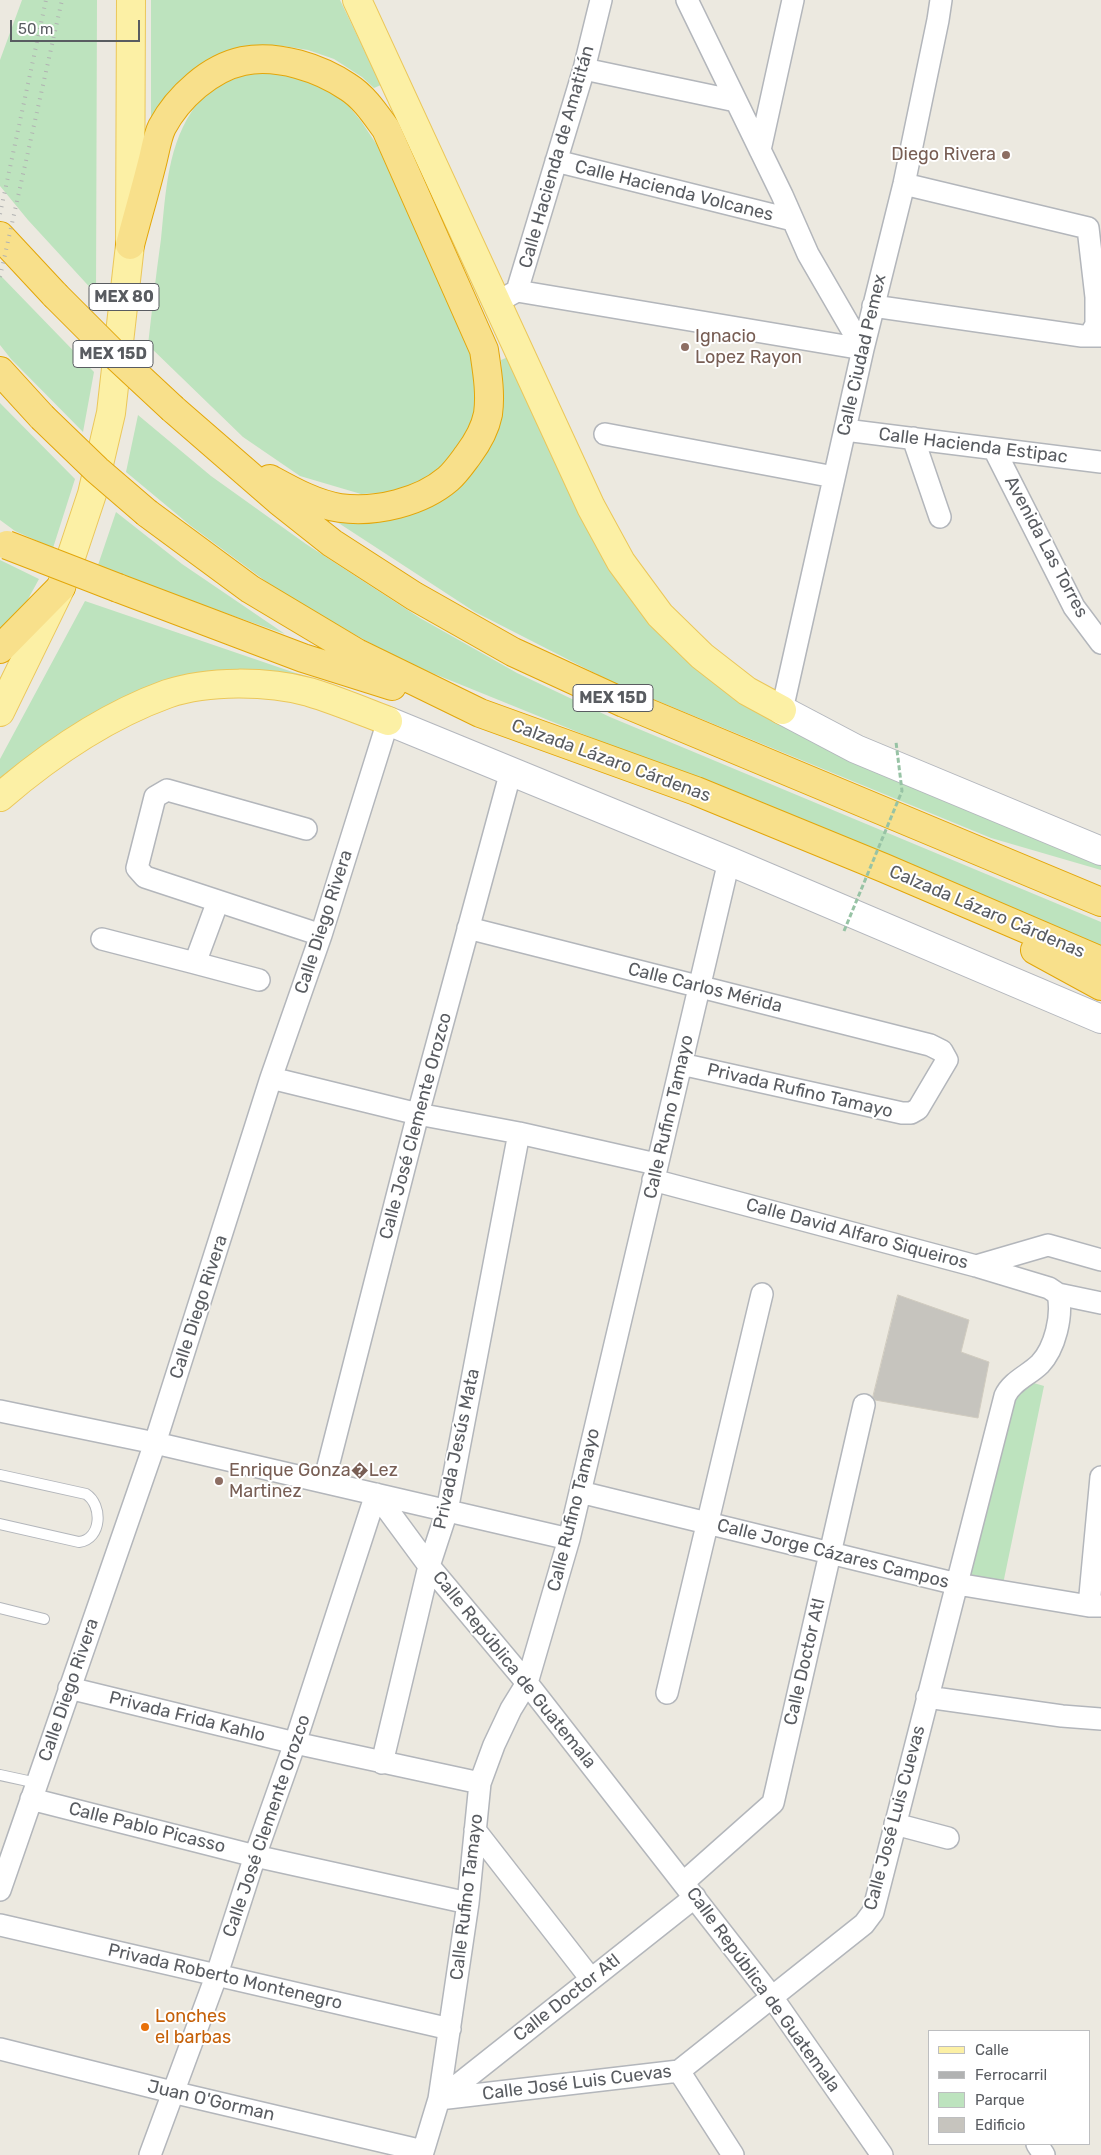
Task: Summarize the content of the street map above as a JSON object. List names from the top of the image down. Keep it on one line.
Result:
{"streets":{"highway":["MEX 15D","Calzada Lázaro Cárdenas"],"main road":["MEX 80"],"street":["Calle Hacienda de Amatitán","Calle Hacienda Volcanes","Calle Ciudad Pemex","Calle Hacienda Estipac","Avenida Las Torres","Calle Diego Rivera","Calle Carlos Mérida","Privada Rufino Tamayo","Calle Rufino Tamayo","Calle José Clemente Orozco","Calle David Alfaro Siqueiros","Privada Jesús Mata","Calle Jorge Cázares Campos","Calle Doctor Atl","Calle República de Guatemala","Privada Frida Kahlo","Calle José Luis Cuevas","Calle Pablo Picasso","Privada Roberto Montenegro","Juan O'Gorman"]},"crossings":[["Calle Hacienda de Amatitán","Calle Hacienda Volcanes"],["Calle Ciudad Pemex","Calle Hacienda Estipac"],["Calle Hacienda Estipac","Avenida Las Torres"],["Calle Diego Rivera","Calle David Alfaro Siqueiros"],["Calle Diego Rivera","Privada Frida Kahlo"],["Calle Diego Rivera","Calle Pablo Picasso"],["Calle Carlos Mérida","Privada Rufino Tamayo"],["Calle Carlos Mérida","Calle Rufino Tamayo"],["Calle Carlos Mérida","Calle José Clemente Orozco"],["Privada Rufino Tamayo","Calle Rufino Tamayo"],["Calle Rufino Tamayo","Calle David Alfaro Siqueiros"],["Calle Rufino Tamayo","Calle Jorge Cázares Campos"],["Calle Rufino Tamayo","Calle Doctor Atl"],["Calle Rufino Tamayo","Calle República de Guatemala"],["Calle Rufino Tamayo","Privada Frida Kahlo"],["Calle Rufino Tamayo","Calle José Luis Cuevas"],["Calle Rufino Tamayo","Calle Pablo Picasso"],["Calle Rufino Tamayo","Privada Roberto Montenegro"],["Calle Rufino Tamayo","Juan O'Gorman"],["Calle José Clemente Orozco","Calle David Alfaro Siqueiros"],["Calle José Clemente Orozco","Calle República de Guatemala"],["Calle José Clemente Orozco","Privada Frida Kahlo"],["Calle José Clemente Orozco","Calle Pablo Picasso"],["Calle José Clemente Orozco","Privada Roberto Montenegro"],["Calle José Clemente Orozco","Juan O'Gorman"],["Calle David Alfaro Siqueiros","Privada Jesús Mata"],["Calle David Alfaro Siqueiros","Calle José Luis Cuevas"],["Privada Jesús Mata","Calle República de Guatemala"],["Privada Jesús Mata","Privada Frida Kahlo"],["Calle Jorge Cázares Campos","Calle Doctor Atl"],["Calle Jorge Cázares Campos","Calle José Luis Cuevas"],["Calle Doctor Atl","Calle República de Guatemala"],["Calle Doctor Atl","Calle José Luis Cuevas"],["Calle República de Guatemala","Calle José Luis Cuevas"]],"places":["Diego Rivera","Ignacio Lopez Rayon","Enrique Gonza�Lez Martinez","Lonches el barbas"],"legend":["Calle","Ferrocarril","Parque","Edificio"],"scale_bar":"50 m"}
